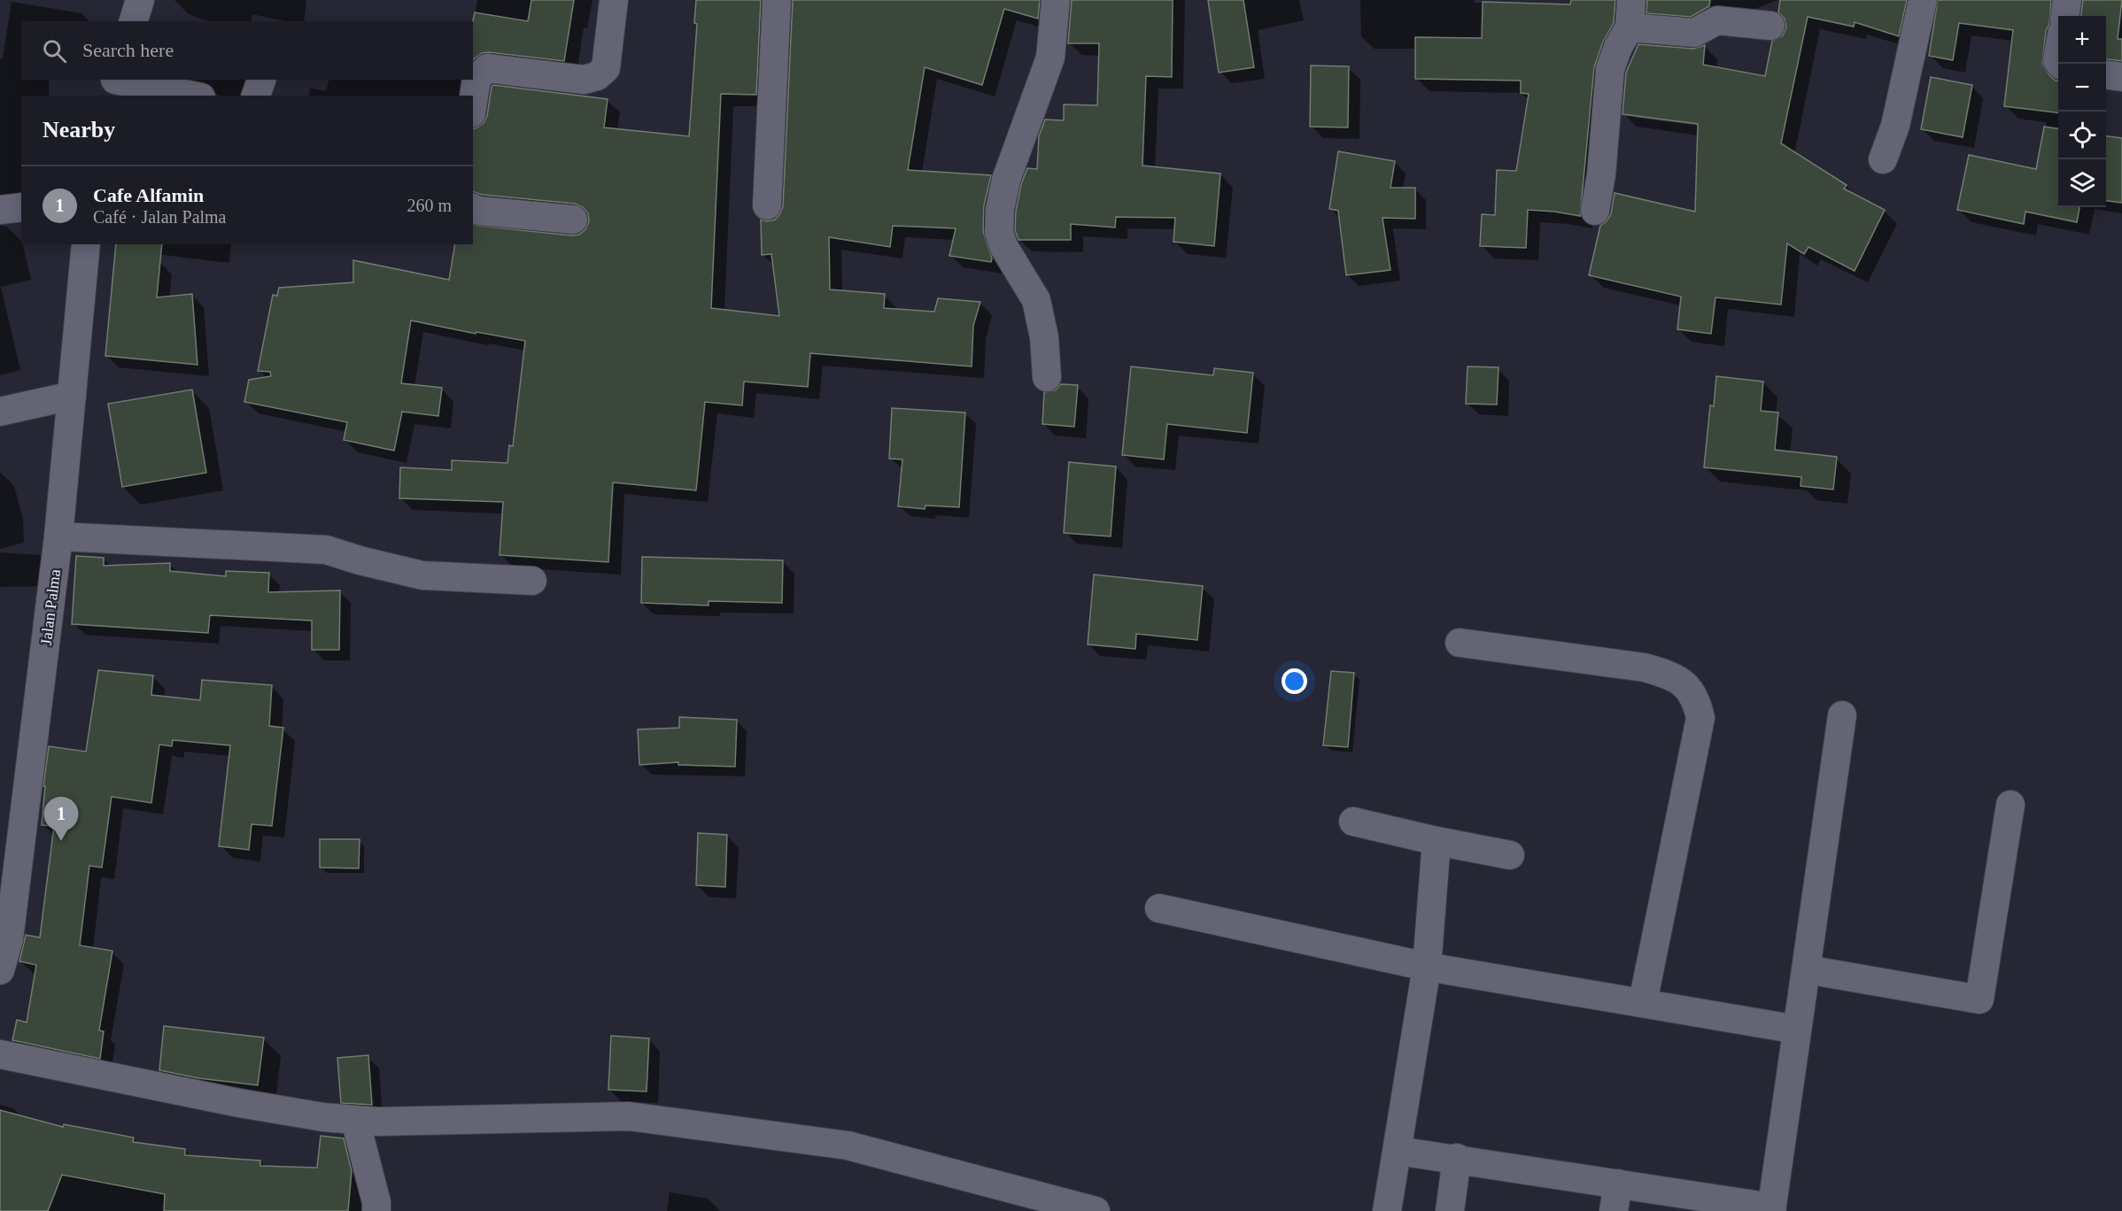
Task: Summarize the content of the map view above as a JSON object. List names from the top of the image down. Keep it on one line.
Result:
{"streets":{"street":["Jalan Palma"]},"page":{"map_buttons":["+","−"],"search":"Search here","heading":"Nearby","list":[{"mark":"1","name":"Cafe Alfamin","note":"Café · Jalan Palma","value":"260 m"}],"pins":"1"}}
